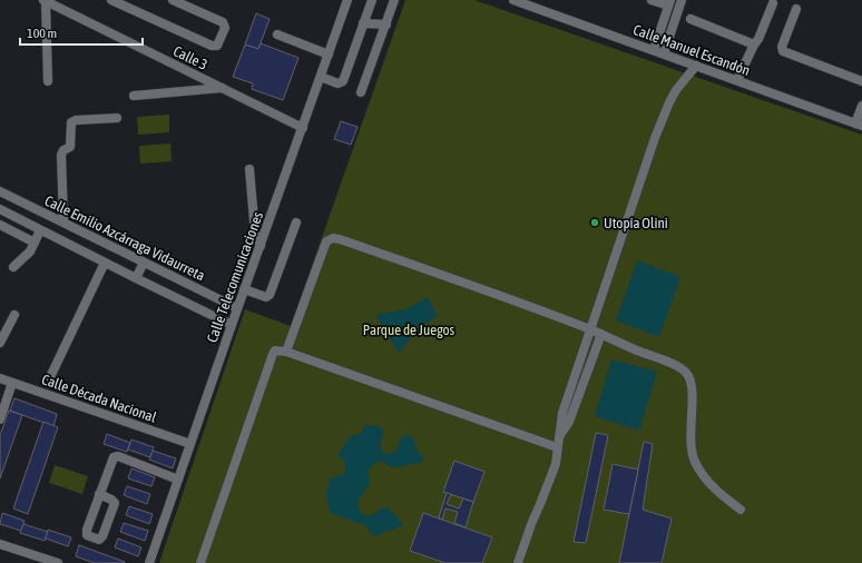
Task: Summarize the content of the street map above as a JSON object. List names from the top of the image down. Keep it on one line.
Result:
{"streets":{"street":["Calle Manuel Escandón","Calle 3","Calle Emilio Azcárraga Vidaurreta","Calle Telecomunicaciones","Calle Década Nacional"]},"crossings":[["Calle 3","Calle Telecomunicaciones"],["Calle Emilio Azcárraga Vidaurreta","Calle Telecomunicaciones"],["Calle Telecomunicaciones","Calle Década Nacional"]],"parks":["Parque de Juegos"],"places":["Utopía Olini"],"scale_bar":"100 m"}
